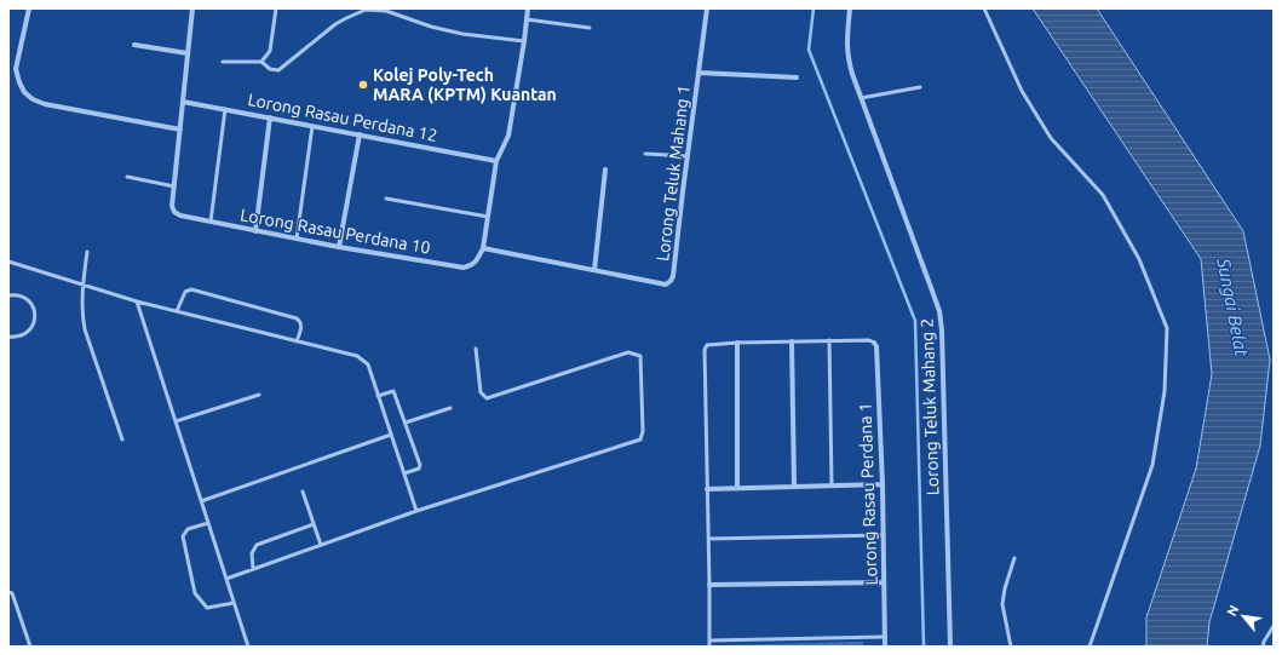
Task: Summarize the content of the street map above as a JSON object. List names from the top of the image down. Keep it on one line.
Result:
{"streets":{"street":["Lorong Rasau Perdana 12","Lorong Teluk Mahang 1","Lorong Rasau Perdana 10","Lorong Teluk Mahang 2","Lorong Rasau Perdana 1"]},"crossings":[["Lorong Teluk Mahang 1","Lorong Rasau Perdana 10"]],"water":["Sungai Belat"],"places":["Kolej Poly-Tech MARA (KPTM) Kuantan"],"north":"top left"}
